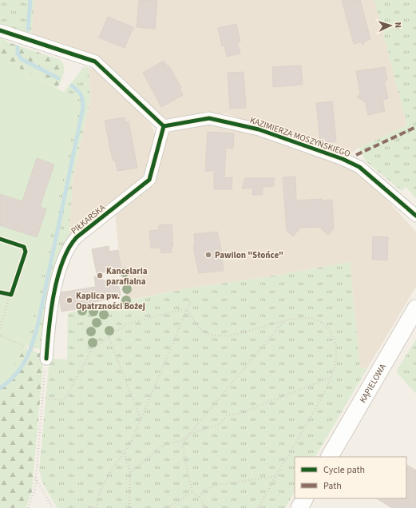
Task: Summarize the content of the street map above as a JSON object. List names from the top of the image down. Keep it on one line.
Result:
{"streets":{"street":["KAZIMIERZA MOSZYŃSKIEGO","PIŁKARSKA","KĄPIELOWA"]},"crossings":[["KAZIMIERZA MOSZYŃSKIEGO","PIŁKARSKA"]],"places":["Pawilon \"Słońce\"","Kancelaria parafialna","Kaplica pw. Opatrzności Bożej"],"legend":["Cycle path","Path"],"north":"right"}
